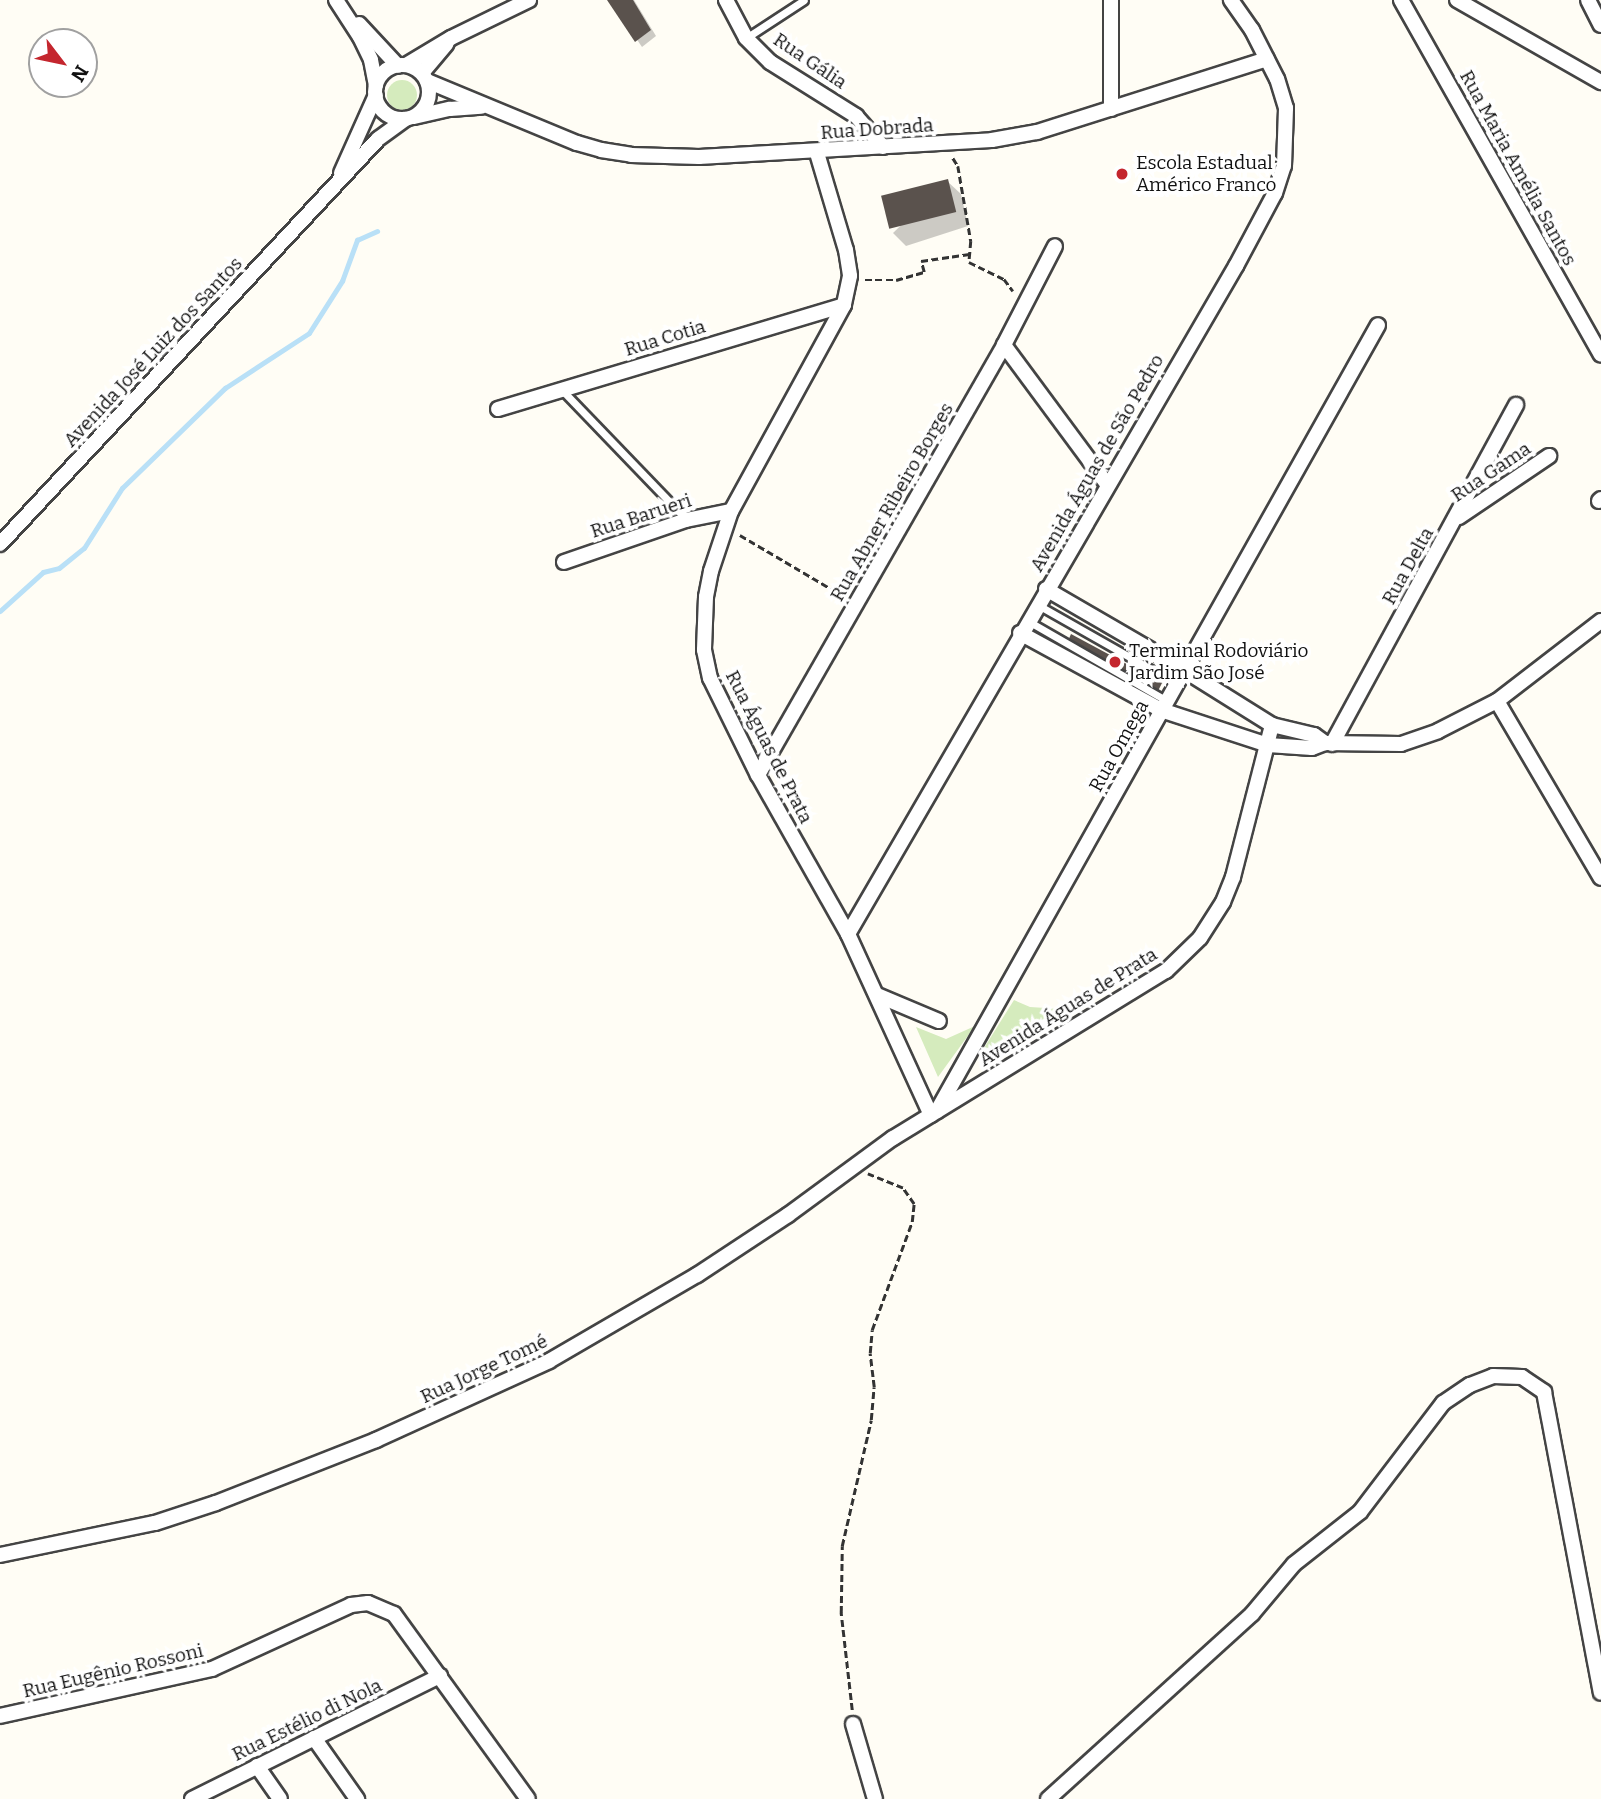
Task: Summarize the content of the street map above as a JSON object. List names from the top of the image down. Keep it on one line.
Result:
{"streets":{"street":["Rua Gália","Rua Dobrada","Rua Maria Amélia Santos","Rua Cotia","Avenida José Luiz dos Santos","Avenida Águas de São Pedro","Rua Gama","Rua Abner Ribeiro Borges","Rua Barueri","Rua Delta","Rua Omega","Rua Águas de Prata","Avenida Águas de Prata","Rua Jorge Tomé","Rua Eugênio Rossoni","Rua Estélio di Nola"]},"crossings":[["Rua Gália","Rua Dobrada"],["Rua Dobrada","Avenida José Luiz dos Santos"],["Rua Dobrada","Avenida Águas de São Pedro"],["Rua Dobrada","Rua Águas de Prata"],["Rua Cotia","Rua Águas de Prata"],["Avenida Águas de São Pedro","Rua Águas de Prata"],["Rua Gama","Rua Delta"],["Rua Abner Ribeiro Borges","Rua Águas de Prata"],["Rua Barueri","Rua Águas de Prata"],["Rua Omega","Rua Águas de Prata"],["Rua Omega","Avenida Águas de Prata"],["Rua Omega","Rua Jorge Tomé"],["Rua Águas de Prata","Avenida Águas de Prata"],["Rua Águas de Prata","Rua Jorge Tomé"],["Avenida Águas de Prata","Rua Jorge Tomé"],["Rua Eugênio Rossoni","Rua Estélio di Nola"]],"places":["Escola Estadual Américo Franco","Terminal Rodoviário Jardim São José"],"north":"bottom right"}
